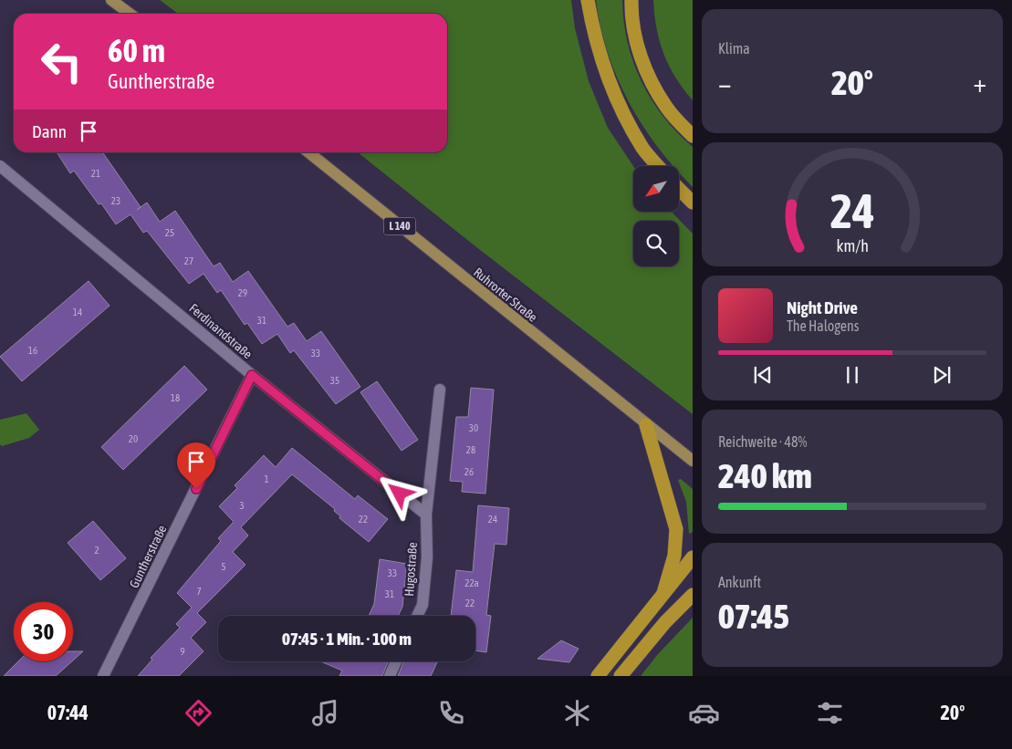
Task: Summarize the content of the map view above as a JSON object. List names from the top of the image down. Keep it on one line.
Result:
{"streets":{"main road":["L 140","Ruhrorter Straße"],"street":["Ferdinandstraße","Guntherstraße","Hugostraße"]},"crossings":[["Ferdinandstraße","Guntherstraße"],["Ferdinandstraße","Hugostraße"]],"house_numbers":["21","23","25","27","29","14","31","16","33","35","18","30","20","28","26","1","3","22","24","2","5","33","22a","7","31","22","9"],"north":"bottom left","page":{"tile":["Klima",["Reichweite · 48%","240 km"],["Ankunft","07:45"]],"turn":["60 m","Guntherstraße"],"heat":["−","20°","+"],"then":"Dann","song":["Night Drive","The Halogens"],"limit":"30","trip":"07:45 · 1 Min. · 100 m","tabs":["07:44","20°"],"gauge":["24","km/h"]}}
